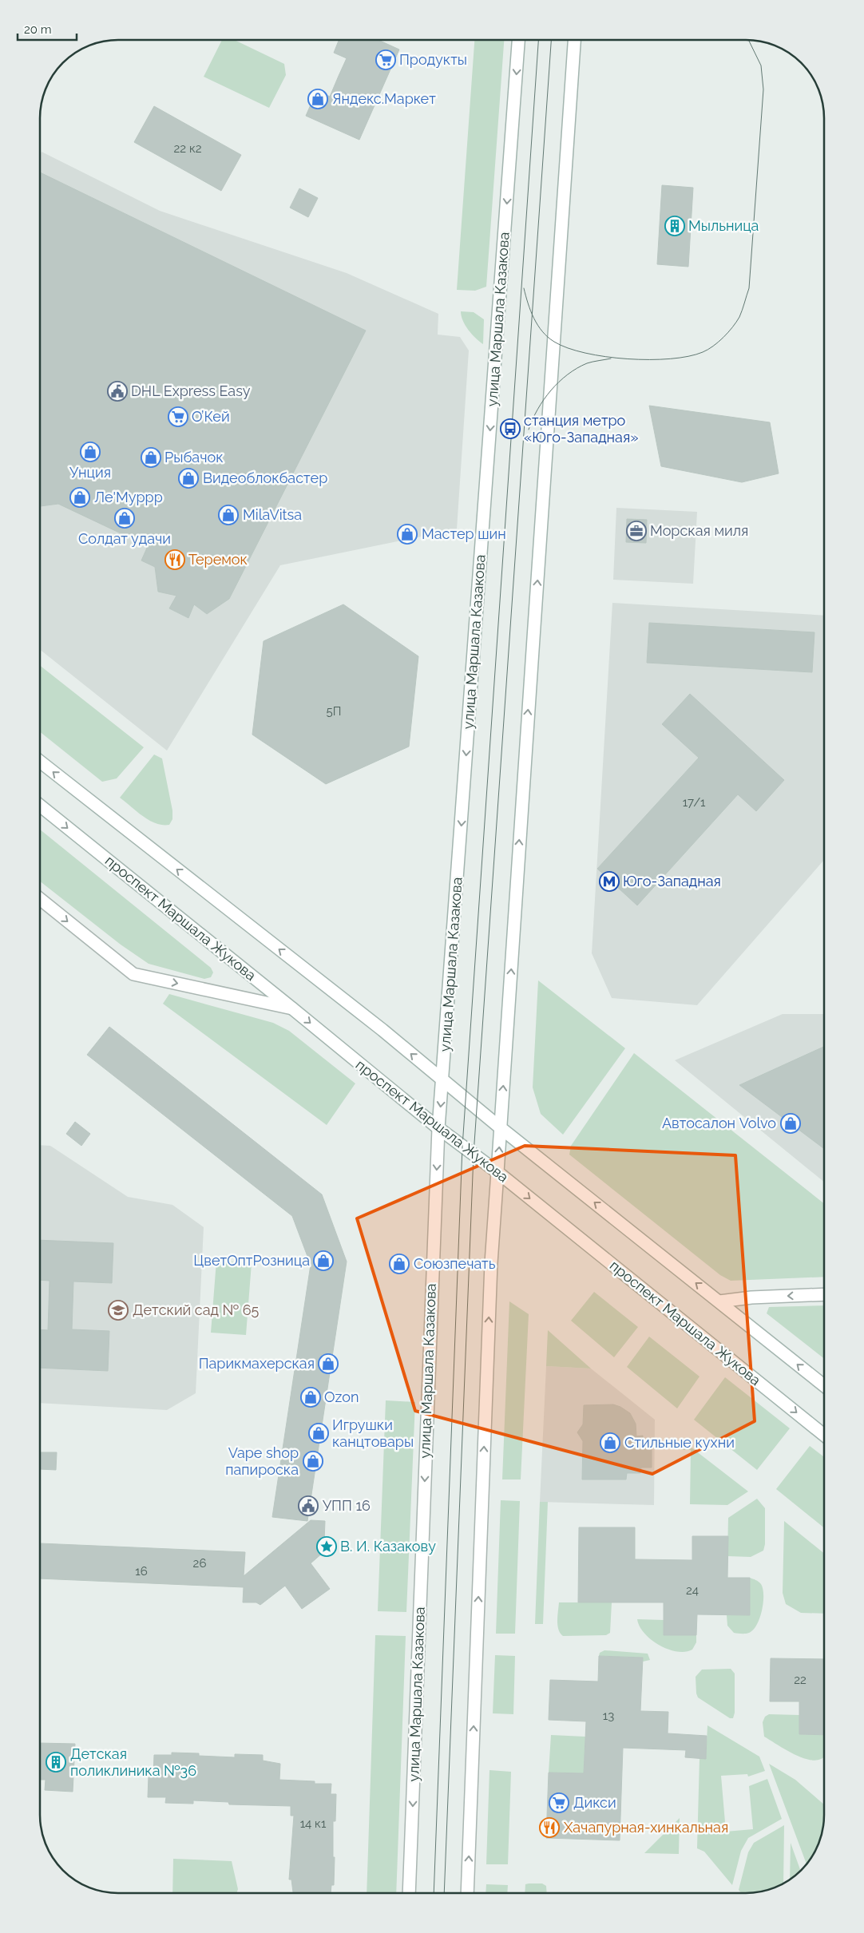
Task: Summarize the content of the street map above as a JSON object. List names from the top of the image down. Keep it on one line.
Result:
{"streets":{"main road":["улица Маршала Казакова","проспект Маршала Жукова"]},"crossings":[["улица Маршала Казакова","проспект Маршала Жукова"]],"places":{"supermarket":["Продукты","О’Кей","Дикси"],"shop":["Яндекс.Маркет","Унция","Рыбачок","Видеоблокбастер","Ле'Муррр","MilaVitsa","Солдат удачи","Мастер шин","Автосалон Volvo","ЦветОптРозница","Союзпечать","Парикмахерская","Ozon","Игрушки канцтовары","Стильные кухни","Vape shop папироска"],"building":["Мыльница","Детская поликлиника №36"],"public building":["DHL Express Easy","УПП 16"],"bus stop":["станция метро «Юго-Западная»"],"office":["Морская миля"],"restaurant":["Теремок","Хачапурная-хинкальная"],"metro station":["Юго-Западная"],"school or university":["Детский сад № 65"],"place":["В. И. Казакову"]},"house_numbers":["22 к2","5П","17/1","26","16","24","22","13","14 к1"],"scale_bar":"20 m"}
